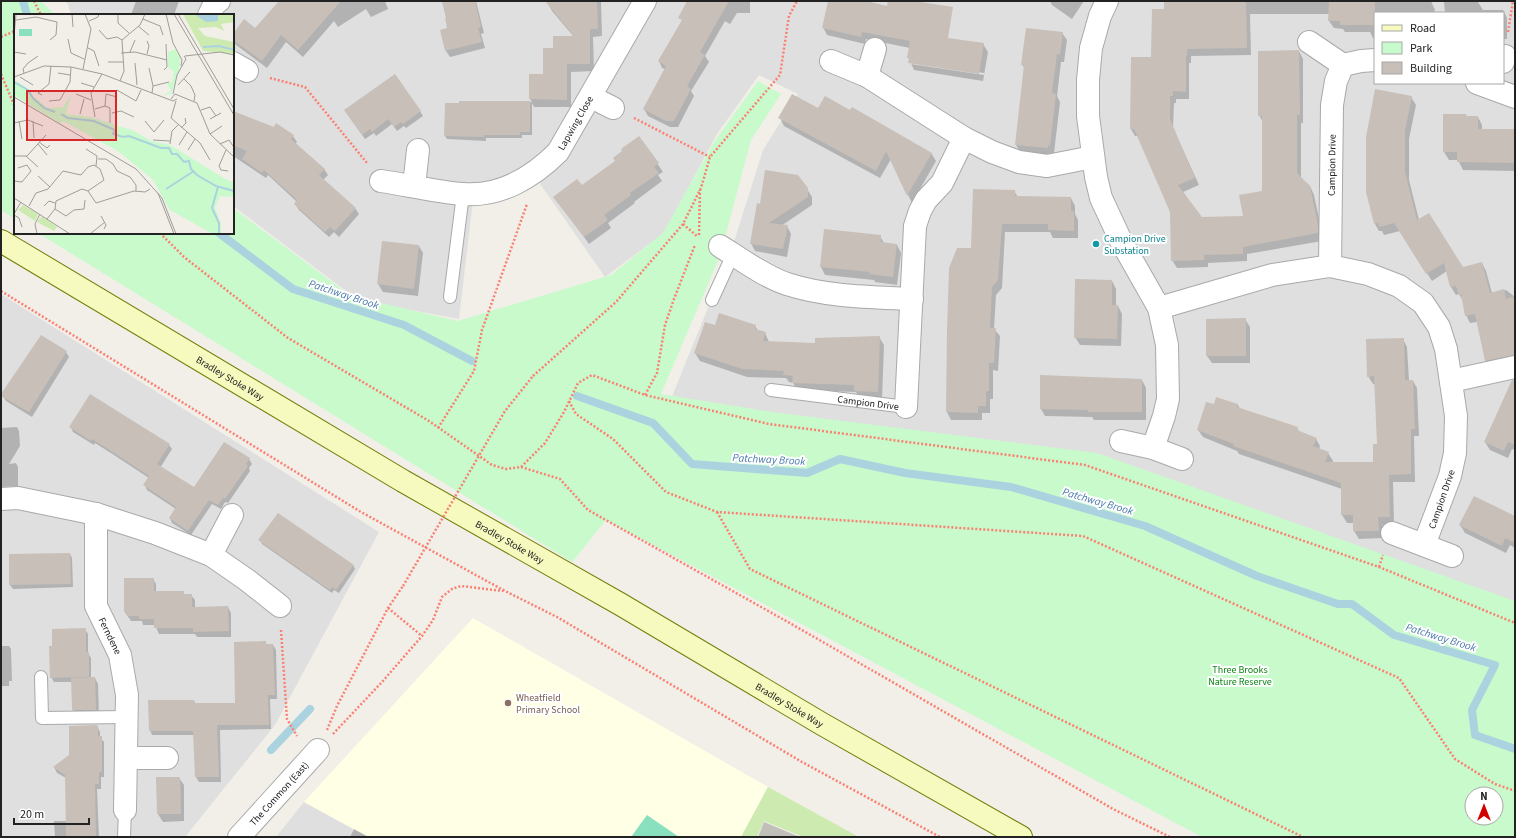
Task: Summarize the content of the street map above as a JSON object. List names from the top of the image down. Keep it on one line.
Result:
{"streets":{"street":["Lapwing Close","Campion Drive","Bradley Stoke Way","Ferndene","The Common (East)"]},"water":["Patchway Brook"],"parks":["Three Brooks Nature Reserve"],"places":["Campion Drive Substation","Wheatfield Primary School"],"legend":["Road","Park","Building"],"scale_bar":"20 m","north":"top"}
